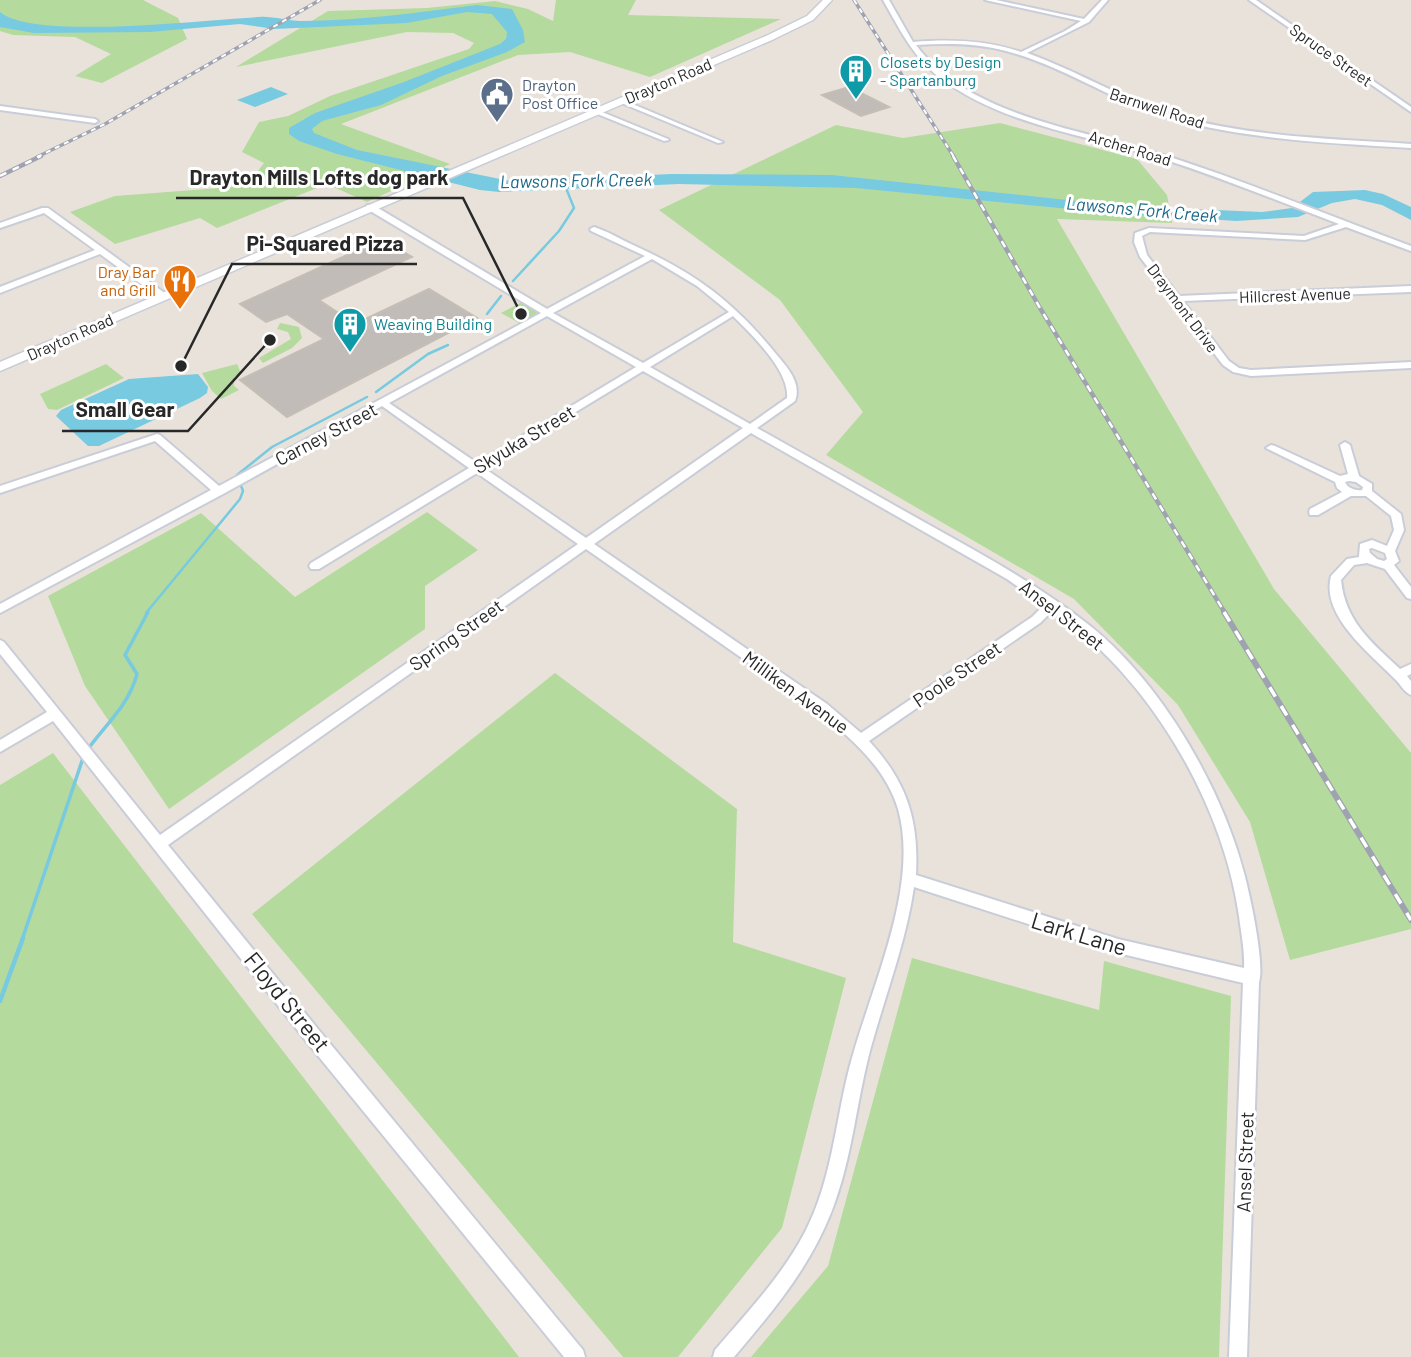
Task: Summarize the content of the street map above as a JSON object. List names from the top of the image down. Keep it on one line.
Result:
{"streets":{"main road":["Drayton Road"],"street":["Spruce Street","Barnwell Road","Archer Road","Hillcrest Avenue","Draymont Drive","Carney Street","Skyuka Street","Ansel Street","Spring Street","Poole Street","Milliken Avenue","Lark Lane","Floyd Street"]},"crossings":[["Drayton Road","Ansel Street"],["Barnwell Road","Archer Road"],["Archer Road","Draymont Drive"],["Hillcrest Avenue","Draymont Drive"],["Carney Street","Ansel Street"],["Carney Street","Milliken Avenue"],["Skyuka Street","Ansel Street"],["Skyuka Street","Spring Street"],["Skyuka Street","Milliken Avenue"],["Ansel Street","Spring Street"],["Ansel Street","Poole Street"],["Ansel Street","Lark Lane"],["Spring Street","Milliken Avenue"],["Spring Street","Floyd Street"],["Poole Street","Milliken Avenue"],["Milliken Avenue","Lark Lane"]],"water":["Lawsons Fork Creek"],"places":{"building":["Closets by Design - Spartanburg","Weaving Building"],"public building":["Drayton Post Office"],"restaurant":["Dray Bar and Grill"],"other":["Drayton Mills Lofts dog park","Small Gear","Pi-Squared Pizza"]}}
